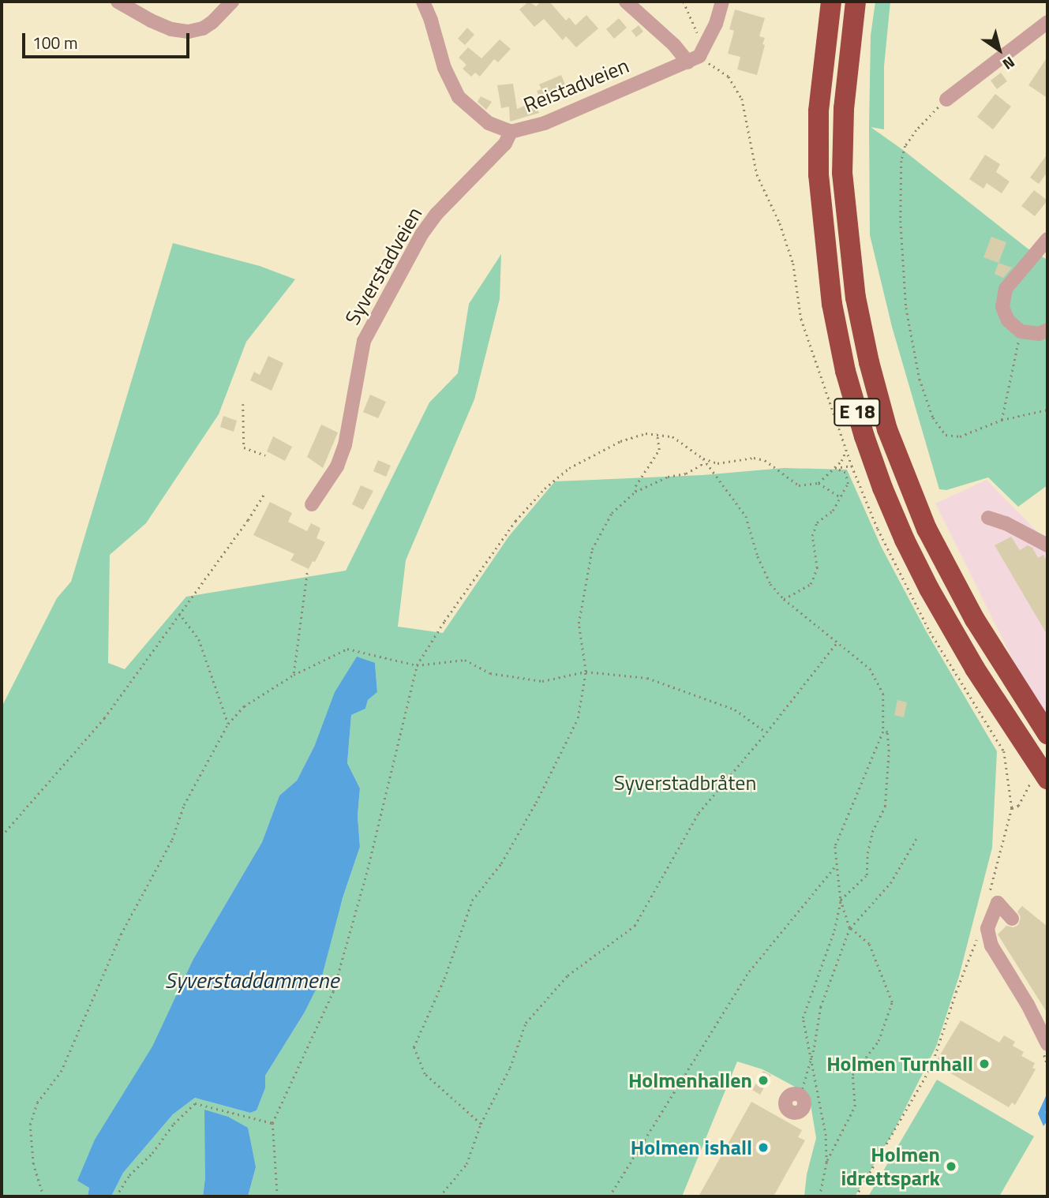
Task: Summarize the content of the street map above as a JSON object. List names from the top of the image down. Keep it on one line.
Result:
{"streets":{"highway":["E 18"],"street":["Reistadveien","Syverstadveien"]},"crossings":[["Reistadveien","Syverstadveien"]],"water":["Syverstaddammene"],"parks":["Syverstadbråten"],"places":["Holmen Turnhall","Holmenhallen","Holmen ishall","Holmen idrettspark"],"scale_bar":"100 m","north":"bottom right"}
